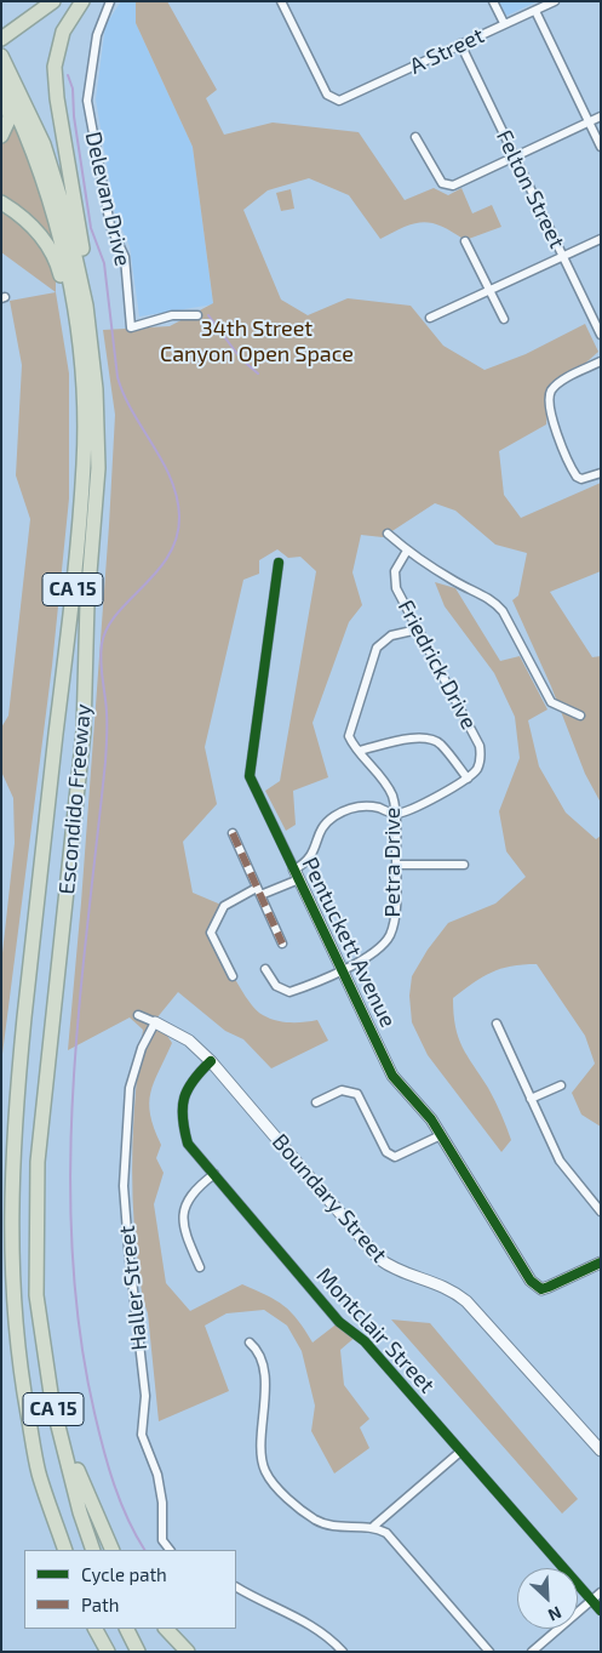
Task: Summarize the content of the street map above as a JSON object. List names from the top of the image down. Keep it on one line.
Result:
{"streets":{"highway":["CA 15","Escondido Freeway"],"street":["A Street","Felton Street","Delevan Drive","Friedrick Drive","Petra Drive","Pentuckett Avenue","Boundary Street","Haller Street","Montclair Street"]},"crossings":[["A Street","Felton Street"],["Friedrick Drive","Petra Drive"],["Petra Drive","Pentuckett Avenue"],["Boundary Street","Haller Street"],["Boundary Street","Montclair Street"]],"parks":["34th Street Canyon Open Space"],"legend":["Cycle path","Path"],"north":"bottom right"}
